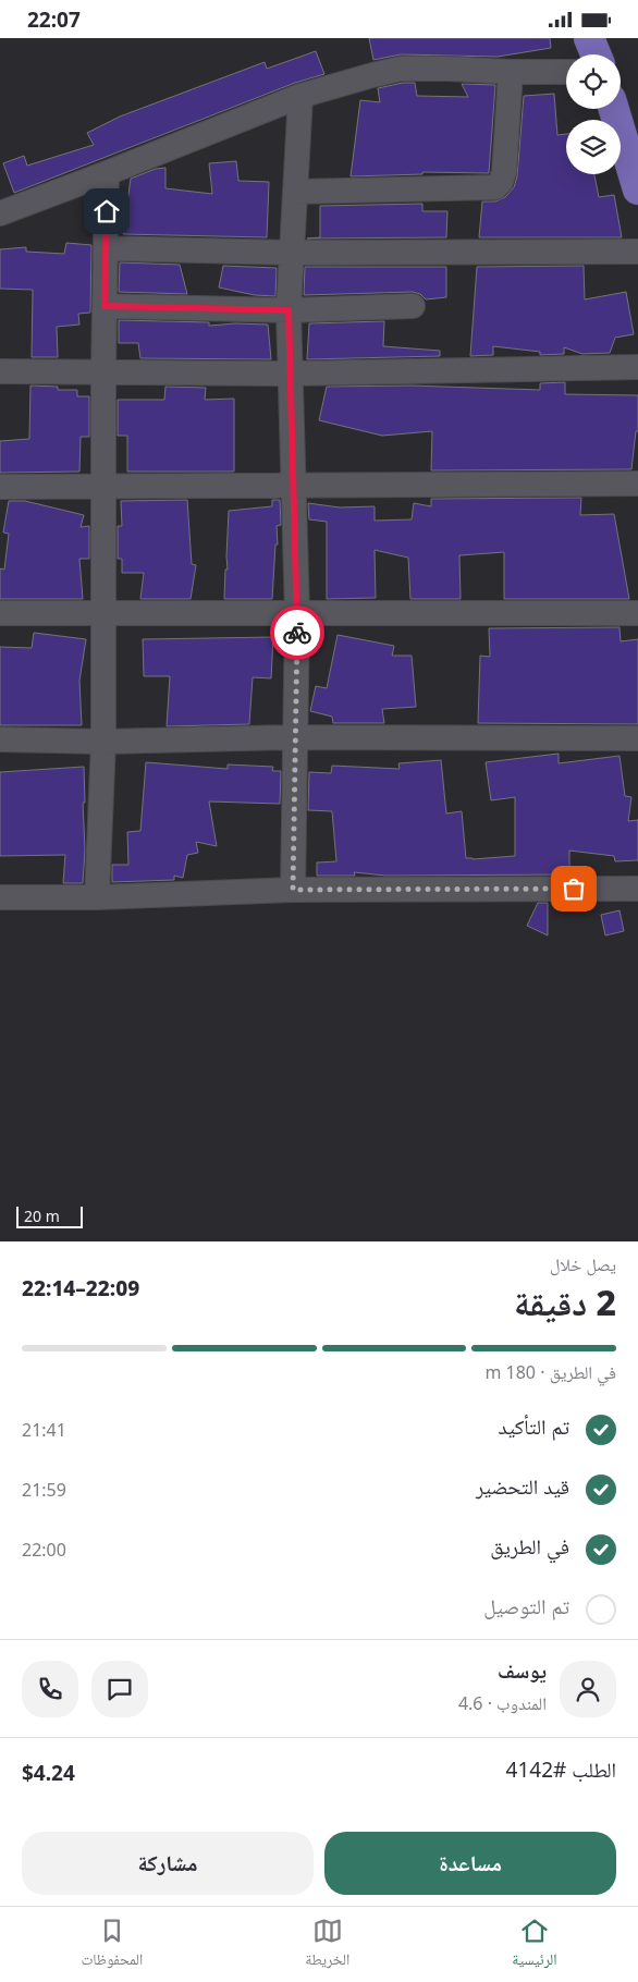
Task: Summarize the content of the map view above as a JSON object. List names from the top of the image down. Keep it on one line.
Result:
{"scale_bar":"20 m","page":{"status":"22:07","scale":"20 m","heading":["2 دقيقة","يصل خلال","22:09–22:14"],"panel":["يوسف","المندوب · 4.6","الطلب #4142","$4.24"],"bar":"في الطريق · 180 m","list":[["تم التأكيد","21:41"],["قيد التحضير","21:59"],["في الطريق","22:00"],"تم التوصيل"],"buttons":["مساعدة","مشاركة"],"tabs":["الرئيسية","الخريطة","المحفوظات"]}}
